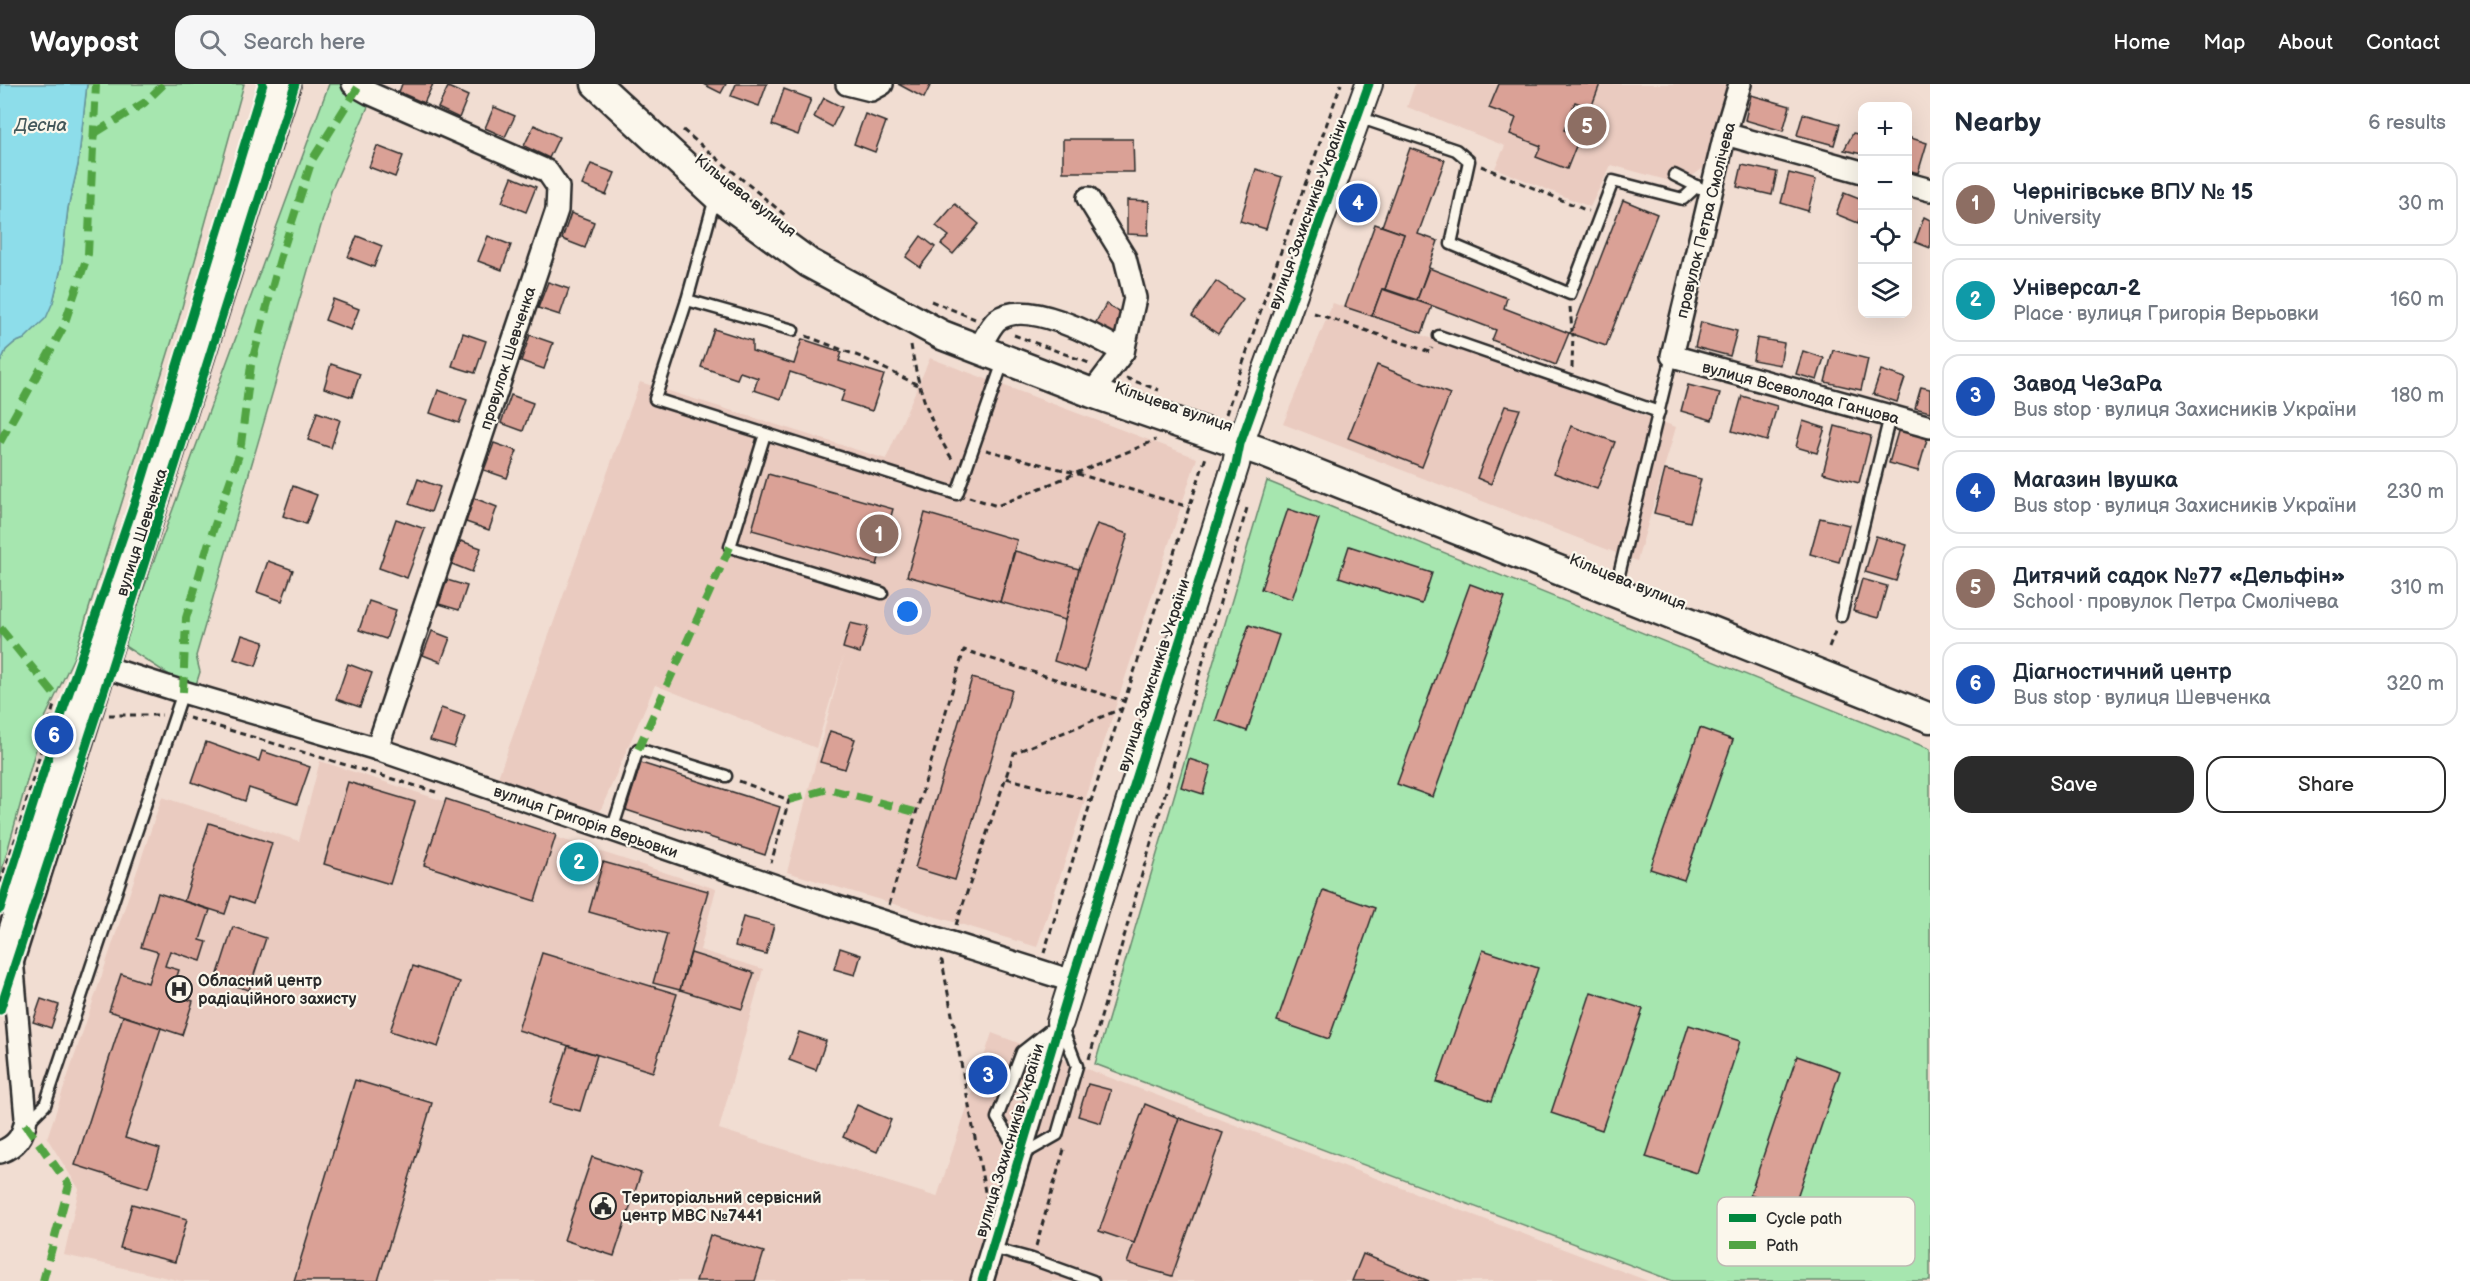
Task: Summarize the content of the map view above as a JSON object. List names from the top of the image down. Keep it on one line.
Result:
{"streets":{"main road":["Кільцева вулиця","вулиця Шевченка"],"street":["вулиця Захисників України","провулок Петра Смолічева","провулок Шевченка","вулиця Всеволода Ганцова","вулиця Григорія Верьовки"]},"crossings":[["Кільцева вулиця","вулиця Захисників України"],["вулиця Захисників України","вулиця Григорія Верьовки"],["провулок Петра Смолічева","вулиця Всеволода Ганцова"],["провулок Шевченка","вулиця Григорія Верьовки"],["вулиця Шевченка","вулиця Григорія Верьовки"]],"water":["Десна"],"places":{"hospital":["Обласний центр радіаційного захисту"],"public building":["Територіальний сервісний центр МВС №7441"]},"legend":["Cycle path","Path"],"page":{"header":"Waypost","search":"Search here","nav":["Home","Map","About","Contact"],"heading":["Nearby","6 results"],"map_buttons":["+","−"],"pins":["5","4","1","6","2","3"],"list":[{"mark":"1","name":"Чернігівське ВПУ № 15","note":"University","value":"30 m"},{"mark":"2","name":"Універсал-2","note":"Place · вулиця Григорія Верьовки","value":"160 m"},{"mark":"3","name":"Завод ЧеЗаРа","note":"Bus stop · вулиця Захисників України","value":"180 m"},{"mark":"4","name":"Магазин Івушка","note":"Bus stop · вулиця Захисників України","value":"230 m"},{"mark":"5","name":"Дитячий садок №77 «Дельфін»","note":"School · провулок Петра Смолічева","value":"310 m"},{"mark":"6","name":"Діагностичний центр","note":"Bus stop · вулиця Шевченка","value":"320 m"}],"buttons":["Save","Share"]}}
